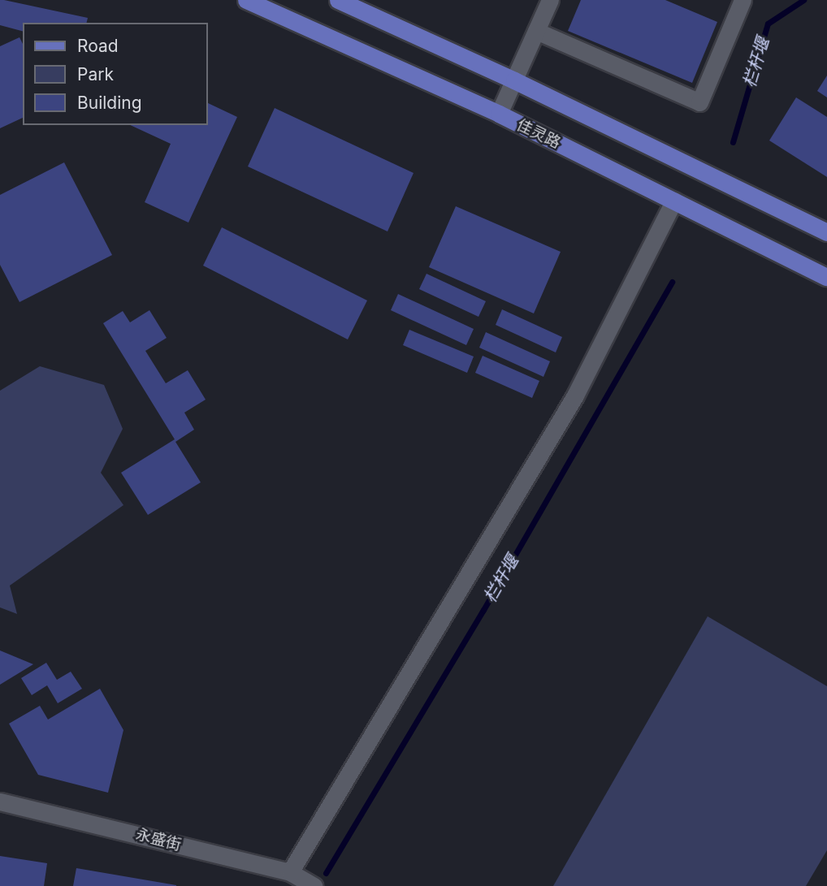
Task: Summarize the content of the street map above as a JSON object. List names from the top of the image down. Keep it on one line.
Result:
{"streets":{"main road":["佳灵路"],"street":["永盛街"]},"water":["栏杆堰"],"legend":["Road","Park","Building"]}
